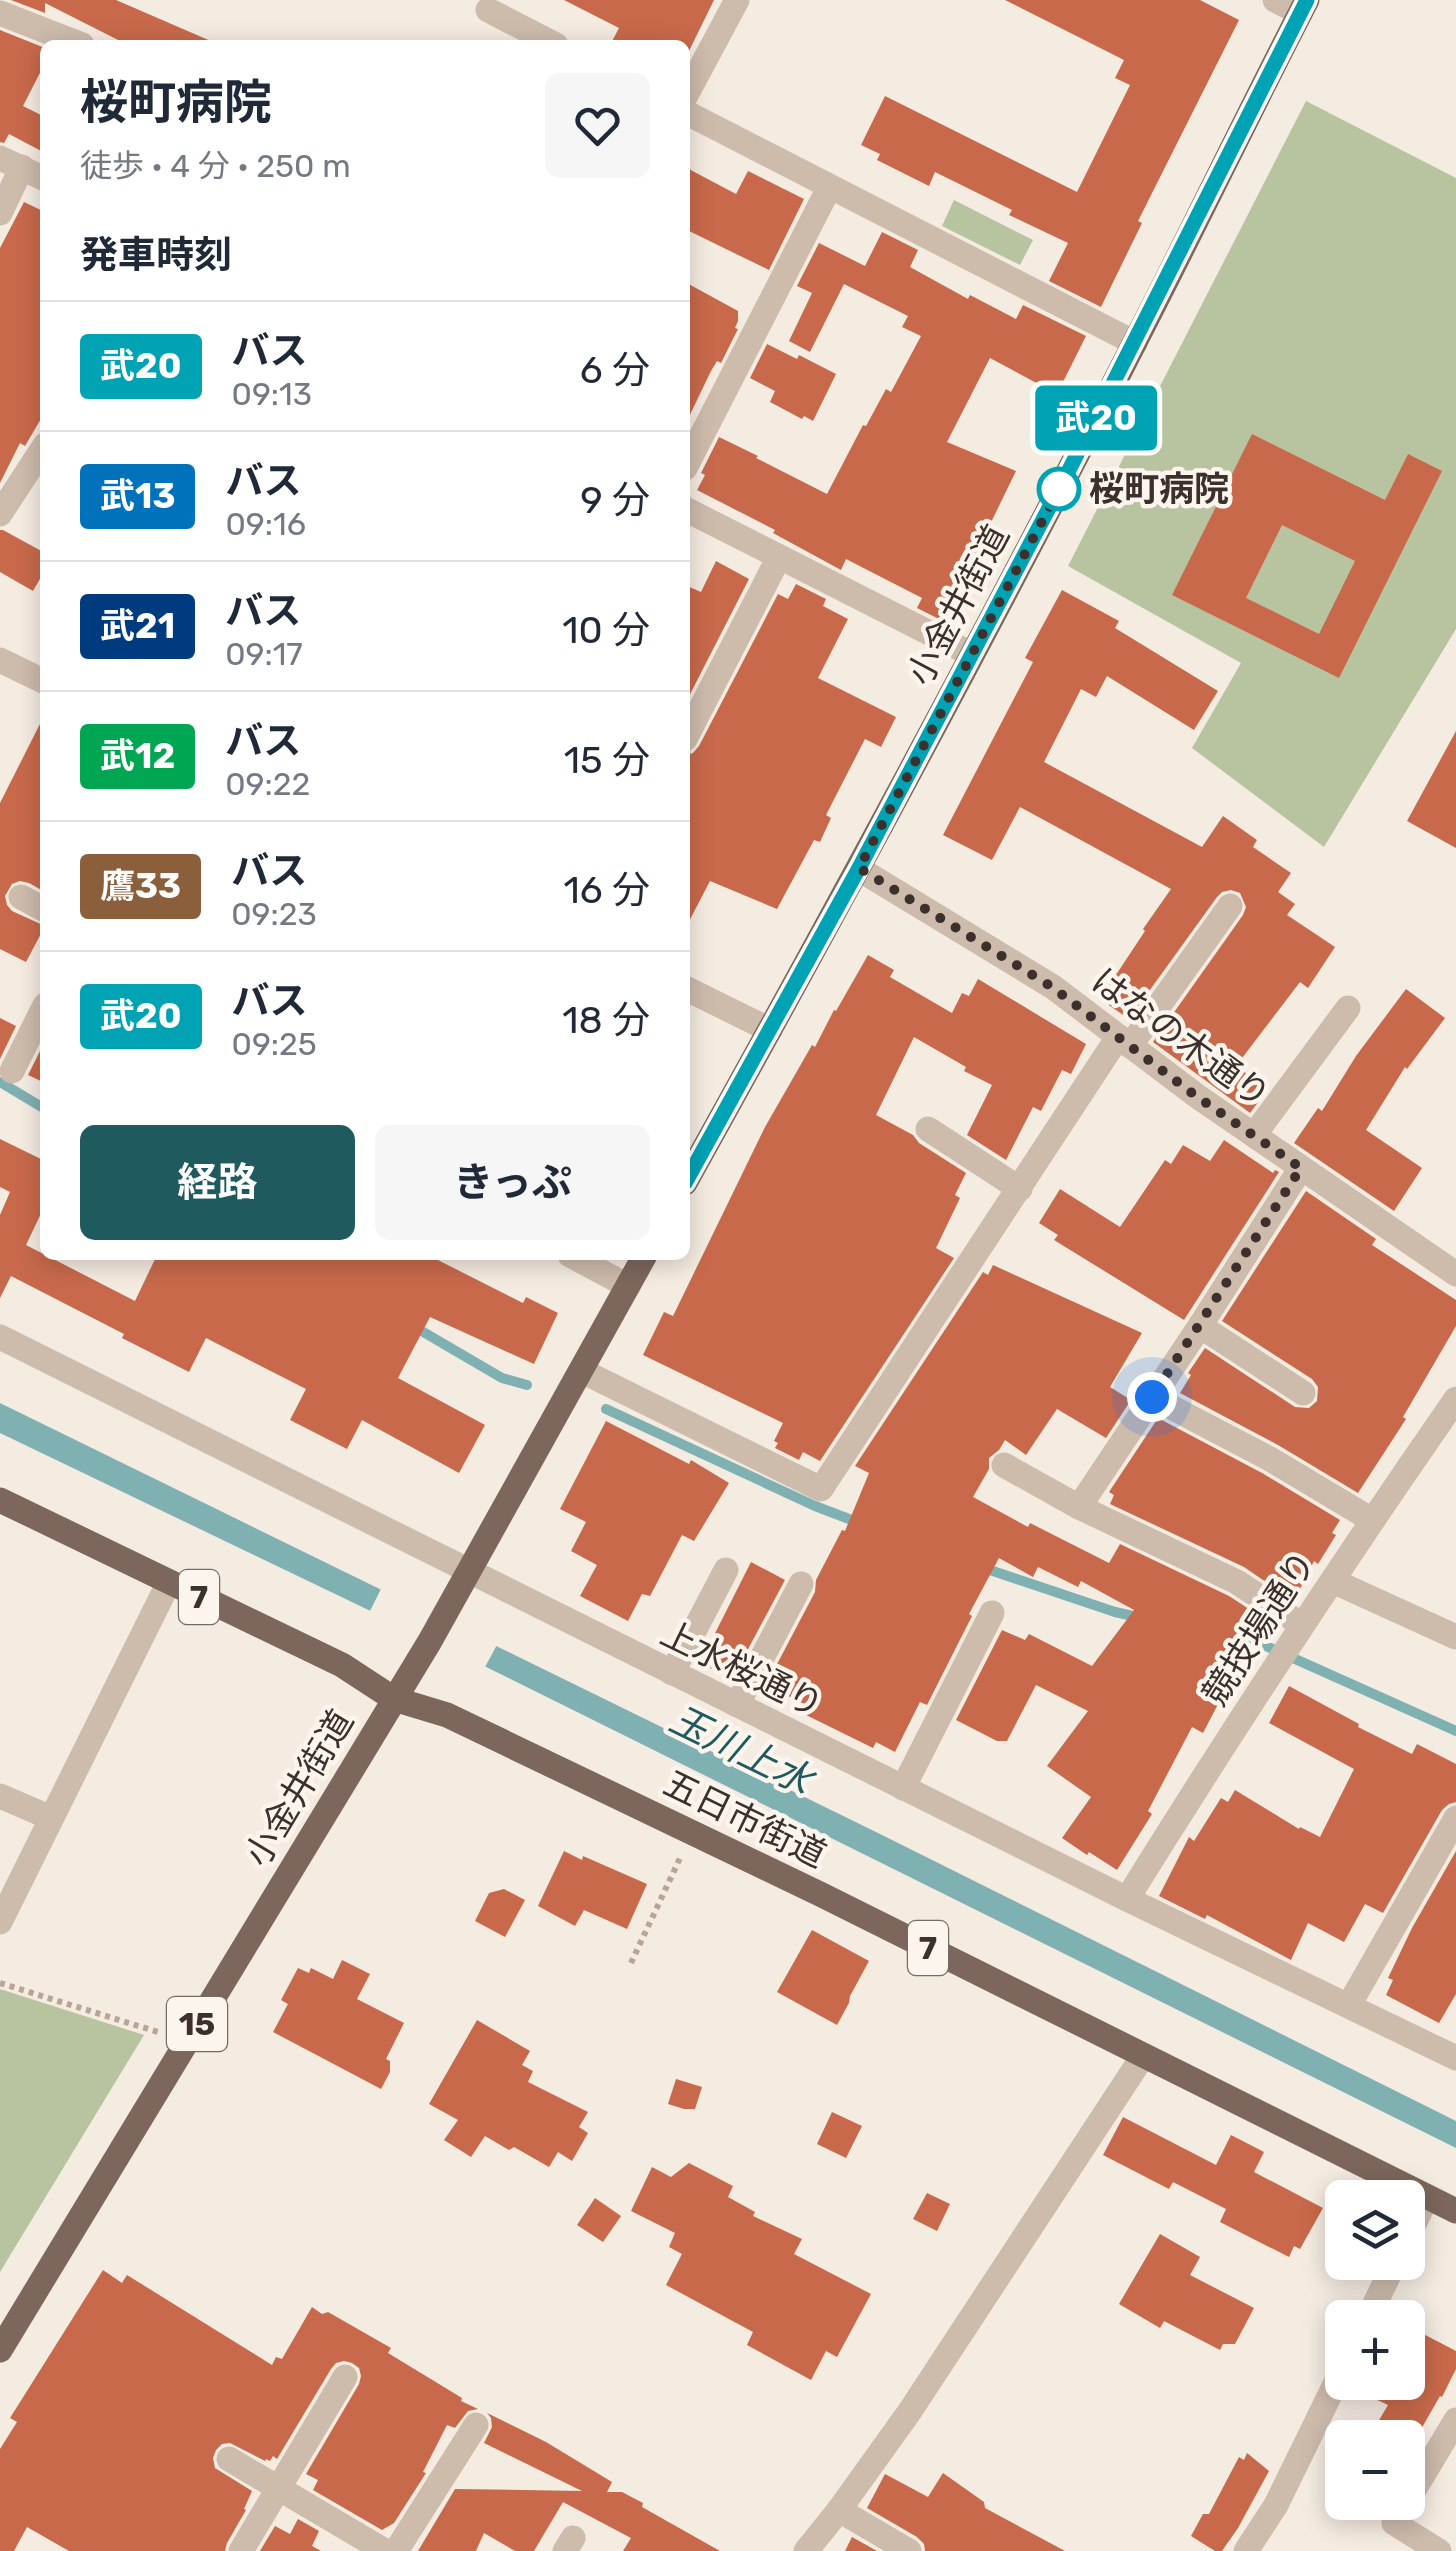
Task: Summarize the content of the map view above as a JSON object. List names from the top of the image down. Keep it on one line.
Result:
{"streets":{"main road":["小金井街道","7","五日市街道","15"],"street":["はなの木通り","競技場通り","上水桜通り"]},"crossings":[["小金井街道","はなの木通り"],["小金井街道","上水桜通り"],["小金井街道","五日市街道"],["競技場通り","上水桜通り"]],"water":["玉川上水"],"places":["桜町病院"],"lines":["bus line 武20"],"page":{"on_map":"武20","heading":[["桜町病院","徒歩 · 4 分 · 250 m"],"発車時刻"],"list":[{"mark":"武20","name":"バス","note":"09:13","value":"6 分"},{"mark":"武13","name":"バス","note":"09:16","value":"9 分"},{"mark":"武21","name":"バス","note":"09:17","value":"10 分"},{"mark":"武12","name":"バス","note":"09:22","value":"15 分"},{"mark":"鷹33","name":"バス","note":"09:23","value":"16 分"},{"mark":"武20","name":"バス","note":"09:25","value":"18 分"}],"buttons":["経路","きっぷ"],"map_buttons":["+","−"]}}
